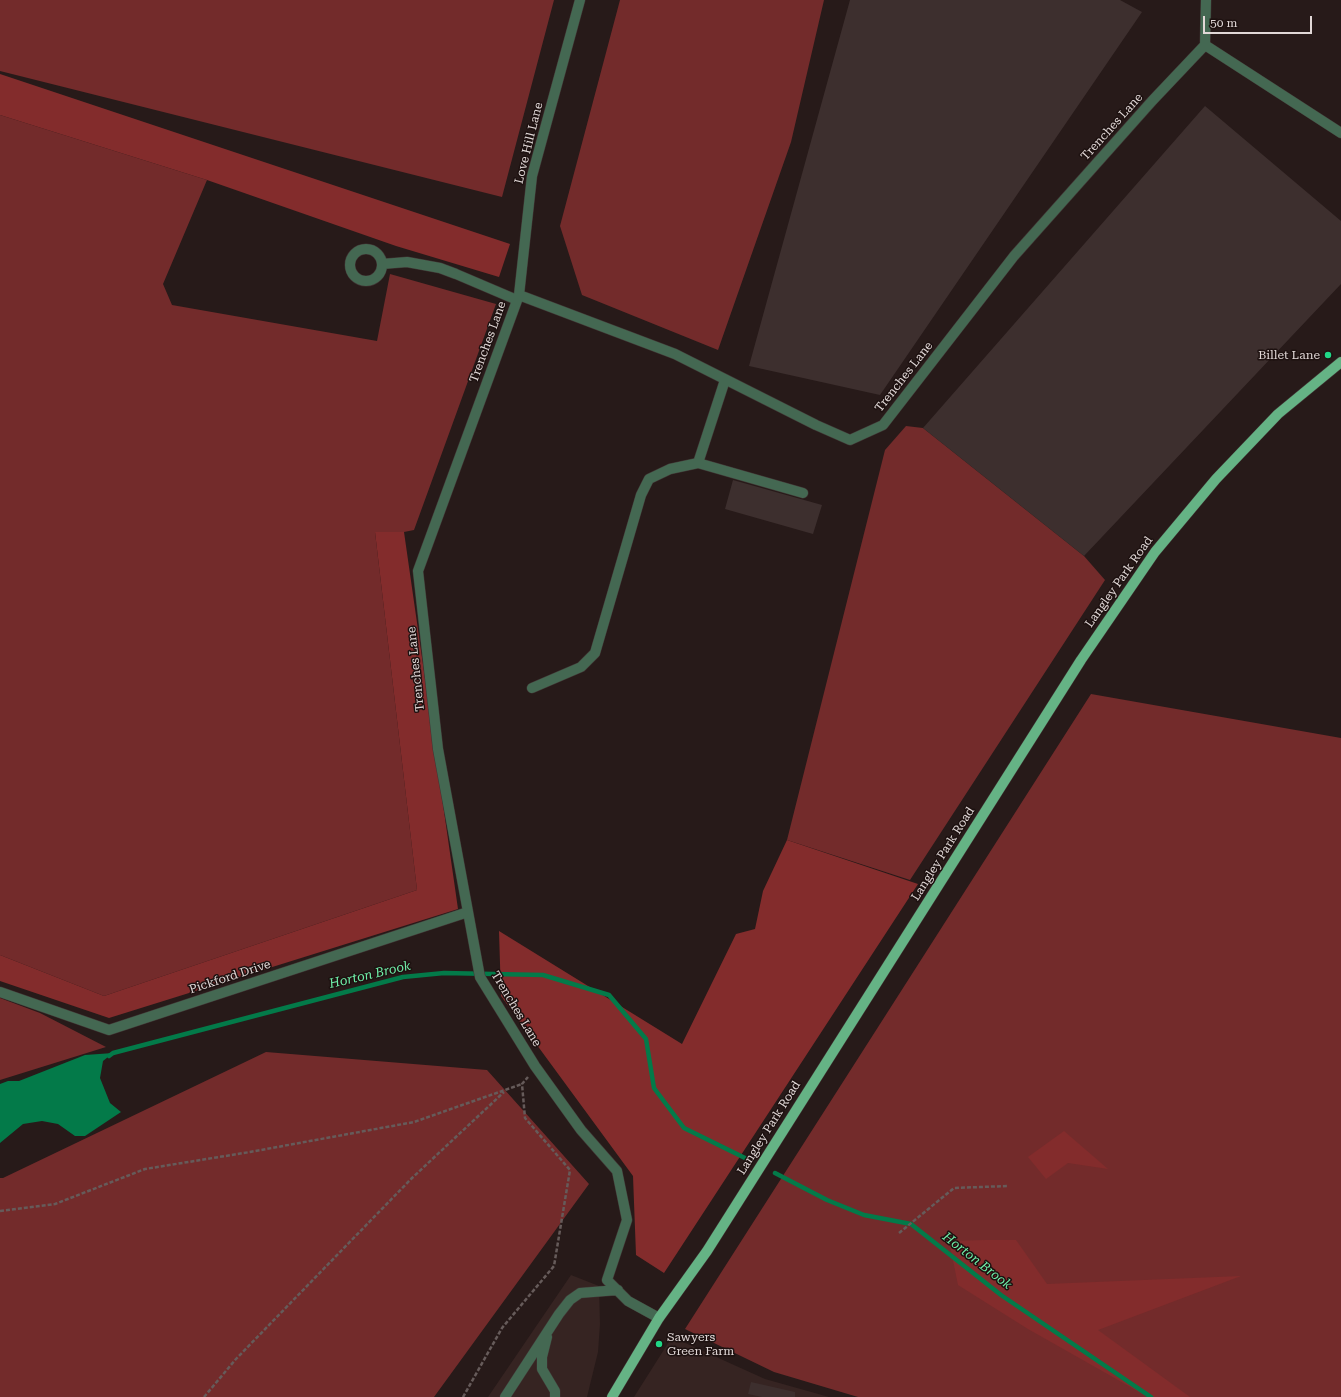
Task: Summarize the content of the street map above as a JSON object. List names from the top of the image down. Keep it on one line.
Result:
{"streets":{"main road":["Langley Park Road"],"street":["Trenches Lane","Love Hill Lane","Pickford Drive"]},"crossings":[["Trenches Lane","Love Hill Lane"],["Trenches Lane","Langley Park Road"],["Trenches Lane","Pickford Drive"]],"water":["Horton Brook"],"places":["Billet Lane","Sawyers Green Farm"],"scale_bar":"50 m"}
